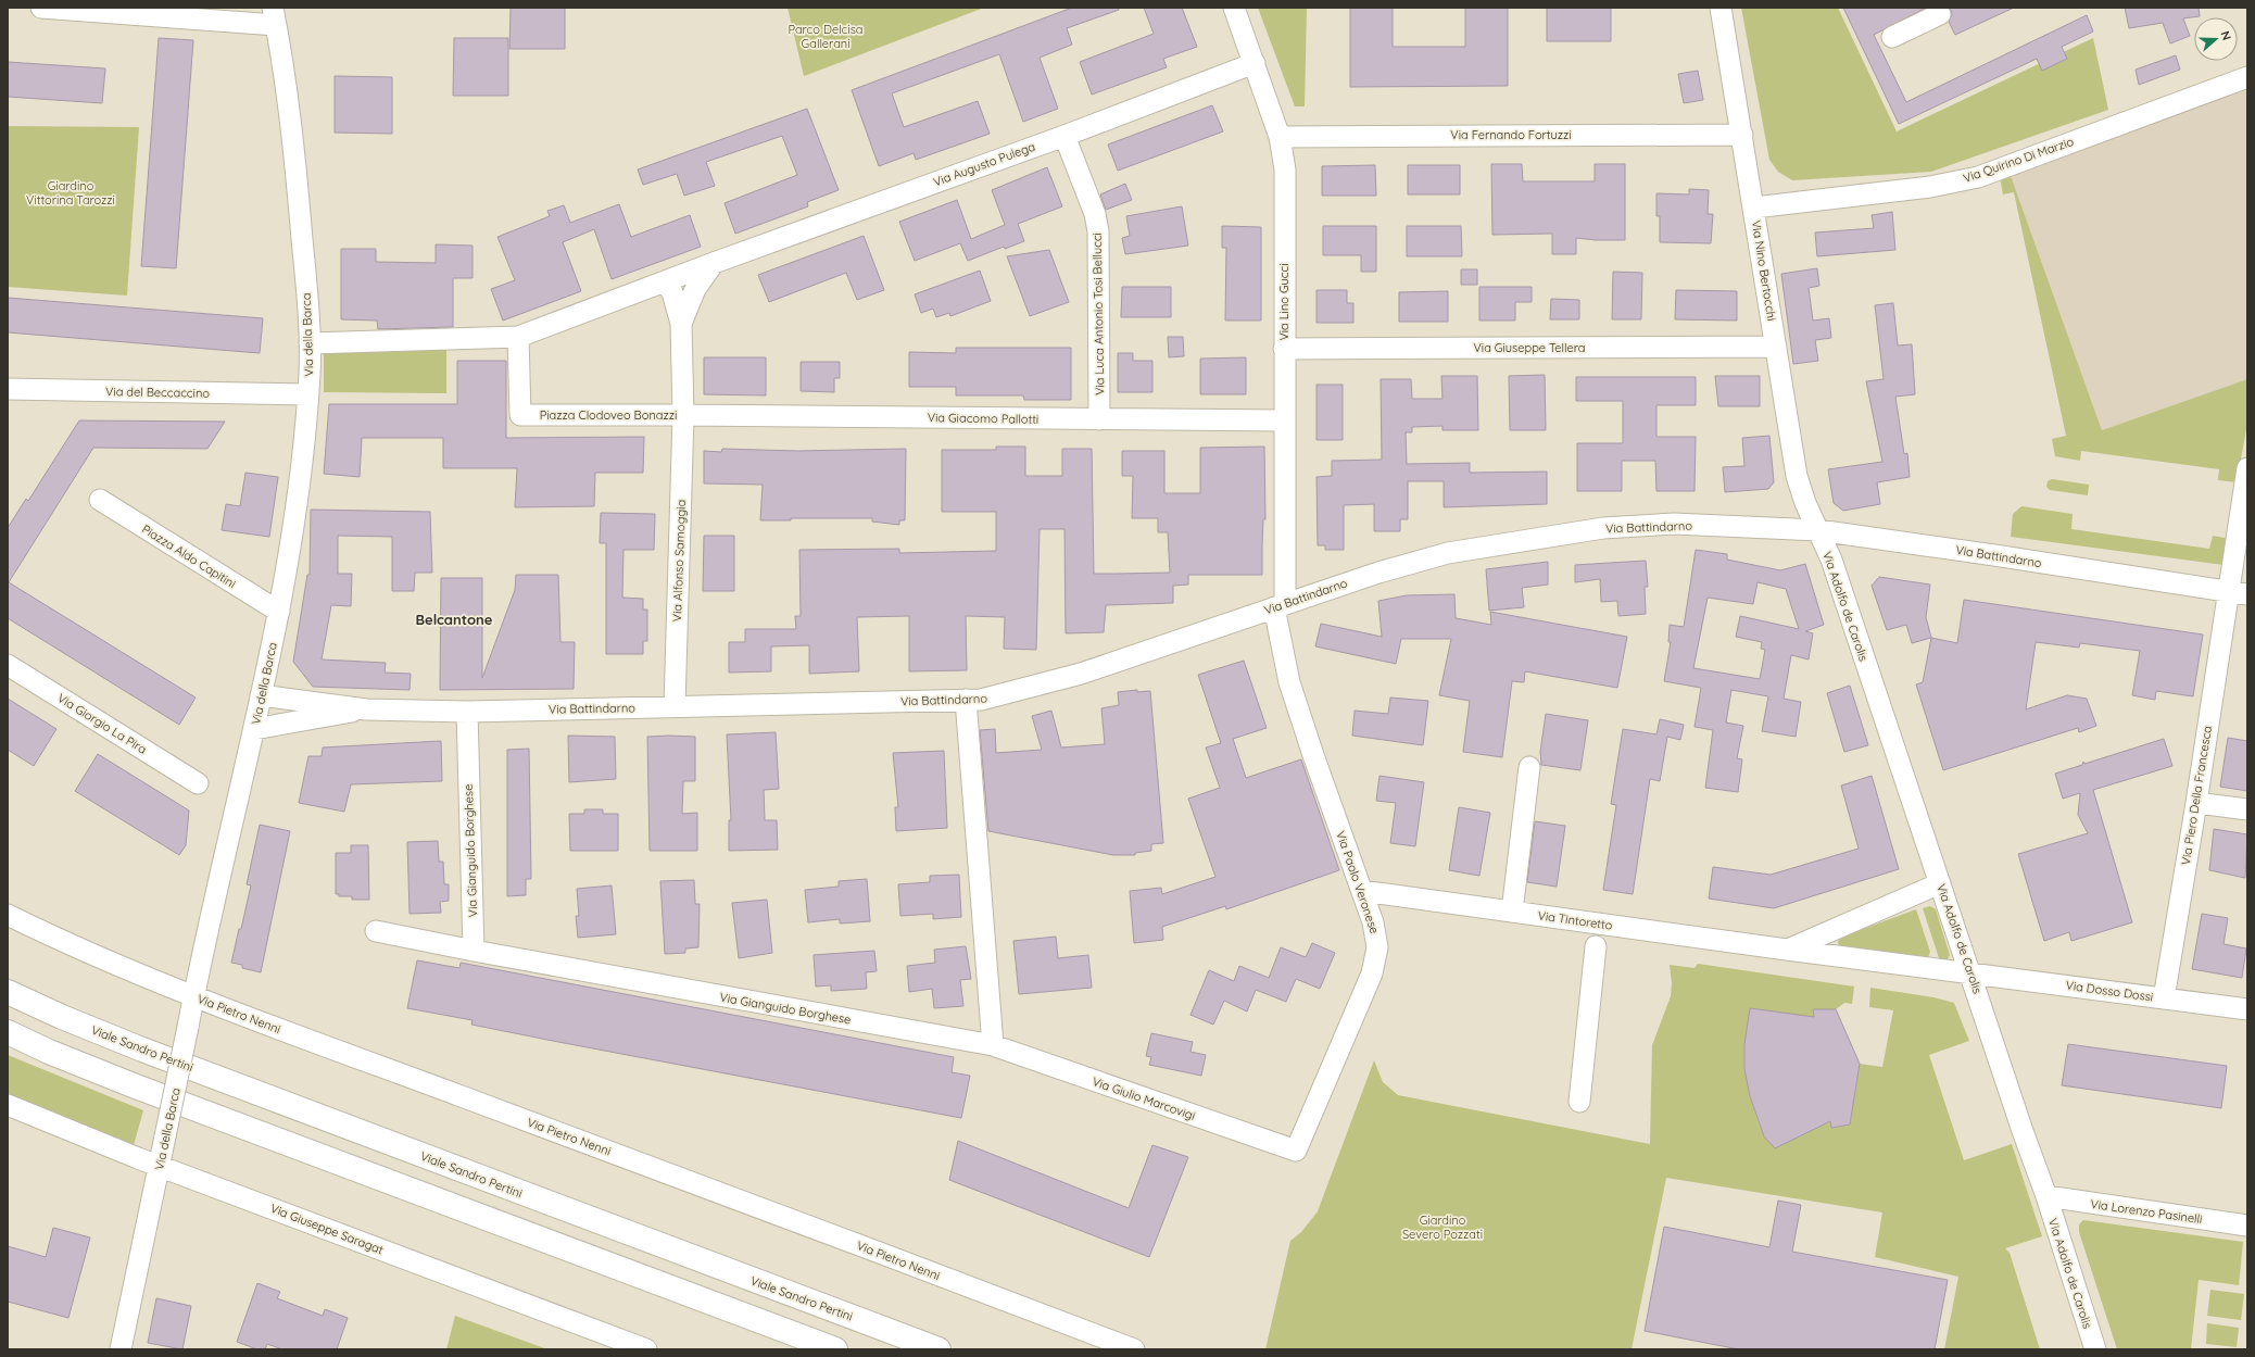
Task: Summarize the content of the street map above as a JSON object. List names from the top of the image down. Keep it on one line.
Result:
{"streets":{"highway":["Viale Sandro Pertini"],"street":["Via Fernando Fortuzzi","Via Quirino Di Marzio","Via Augusto Pulega","Via Nino Bertocchi","Via Lino Gucci","Via Luca Antonio Tosi Bellucci","Via della Barca","Via Giuseppe Tellera","Via del Beccaccino","Piazza Clodoveo Bonazzi","Via Giacomo Pallotti","Via Battindarno","Piazza Aldo Capitini","Via Alfonso Samoggia","Via Adolfo de Carolis","Via Giorgio La Pira","Via Piero Della Francesca","Via Gianguido Borghese","Via Paolo Veronese","Via Tintoretto","Via Dosso Dossi","Via Pietro Nenni","Via Giulio Marcovigi","Via Lorenzo Pasinelli","Via Giuseppe Saragat"]},"crossings":[["Via Fernando Fortuzzi","Via Nino Bertocchi"],["Via Fernando Fortuzzi","Via Lino Gucci"],["Via Quirino Di Marzio","Via Nino Bertocchi"],["Via Augusto Pulega","Via Lino Gucci"],["Via Augusto Pulega","Via Luca Antonio Tosi Bellucci"],["Via Augusto Pulega","Piazza Clodoveo Bonazzi"],["Via Nino Bertocchi","Via Giuseppe Tellera"],["Via Nino Bertocchi","Via Battindarno"],["Via Nino Bertocchi","Via Adolfo de Carolis"],["Via Lino Gucci","Via Giuseppe Tellera"],["Via Lino Gucci","Via Giacomo Pallotti"],["Via Lino Gucci","Via Battindarno"],["Via Lino Gucci","Via Paolo Veronese"],["Via Luca Antonio Tosi Bellucci","Via Giacomo Pallotti"],["Via della Barca","Via del Beccaccino"],["Via della Barca","Via Battindarno"],["Via della Barca","Piazza Aldo Capitini"],["Via della Barca","Via Pietro Nenni"],["Via della Barca","Via Giuseppe Saragat"],["Piazza Clodoveo Bonazzi","Via Giacomo Pallotti"],["Piazza Clodoveo Bonazzi","Via Alfonso Samoggia"],["Via Giacomo Pallotti","Via Alfonso Samoggia"],["Via Battindarno","Via Alfonso Samoggia"],["Via Battindarno","Via Adolfo de Carolis"],["Via Battindarno","Via Piero Della Francesca"],["Via Battindarno","Via Gianguido Borghese"],["Via Battindarno","Via Paolo Veronese"],["Via Adolfo de Carolis","Via Tintoretto"],["Via Adolfo de Carolis","Via Dosso Dossi"],["Via Adolfo de Carolis","Via Lorenzo Pasinelli"],["Via Piero Della Francesca","Via Dosso Dossi"],["Via Gianguido Borghese","Via Giulio Marcovigi"],["Via Paolo Veronese","Via Tintoretto"],["Via Paolo Veronese","Via Giulio Marcovigi"],["Via Tintoretto","Via Dosso Dossi"]],"districts":["Belcantone"],"parks":["Parco Delcisa Gallerani","Giardino Vittorina Tarozzi","Giardino Severo Pozzati"],"north":"right"}
